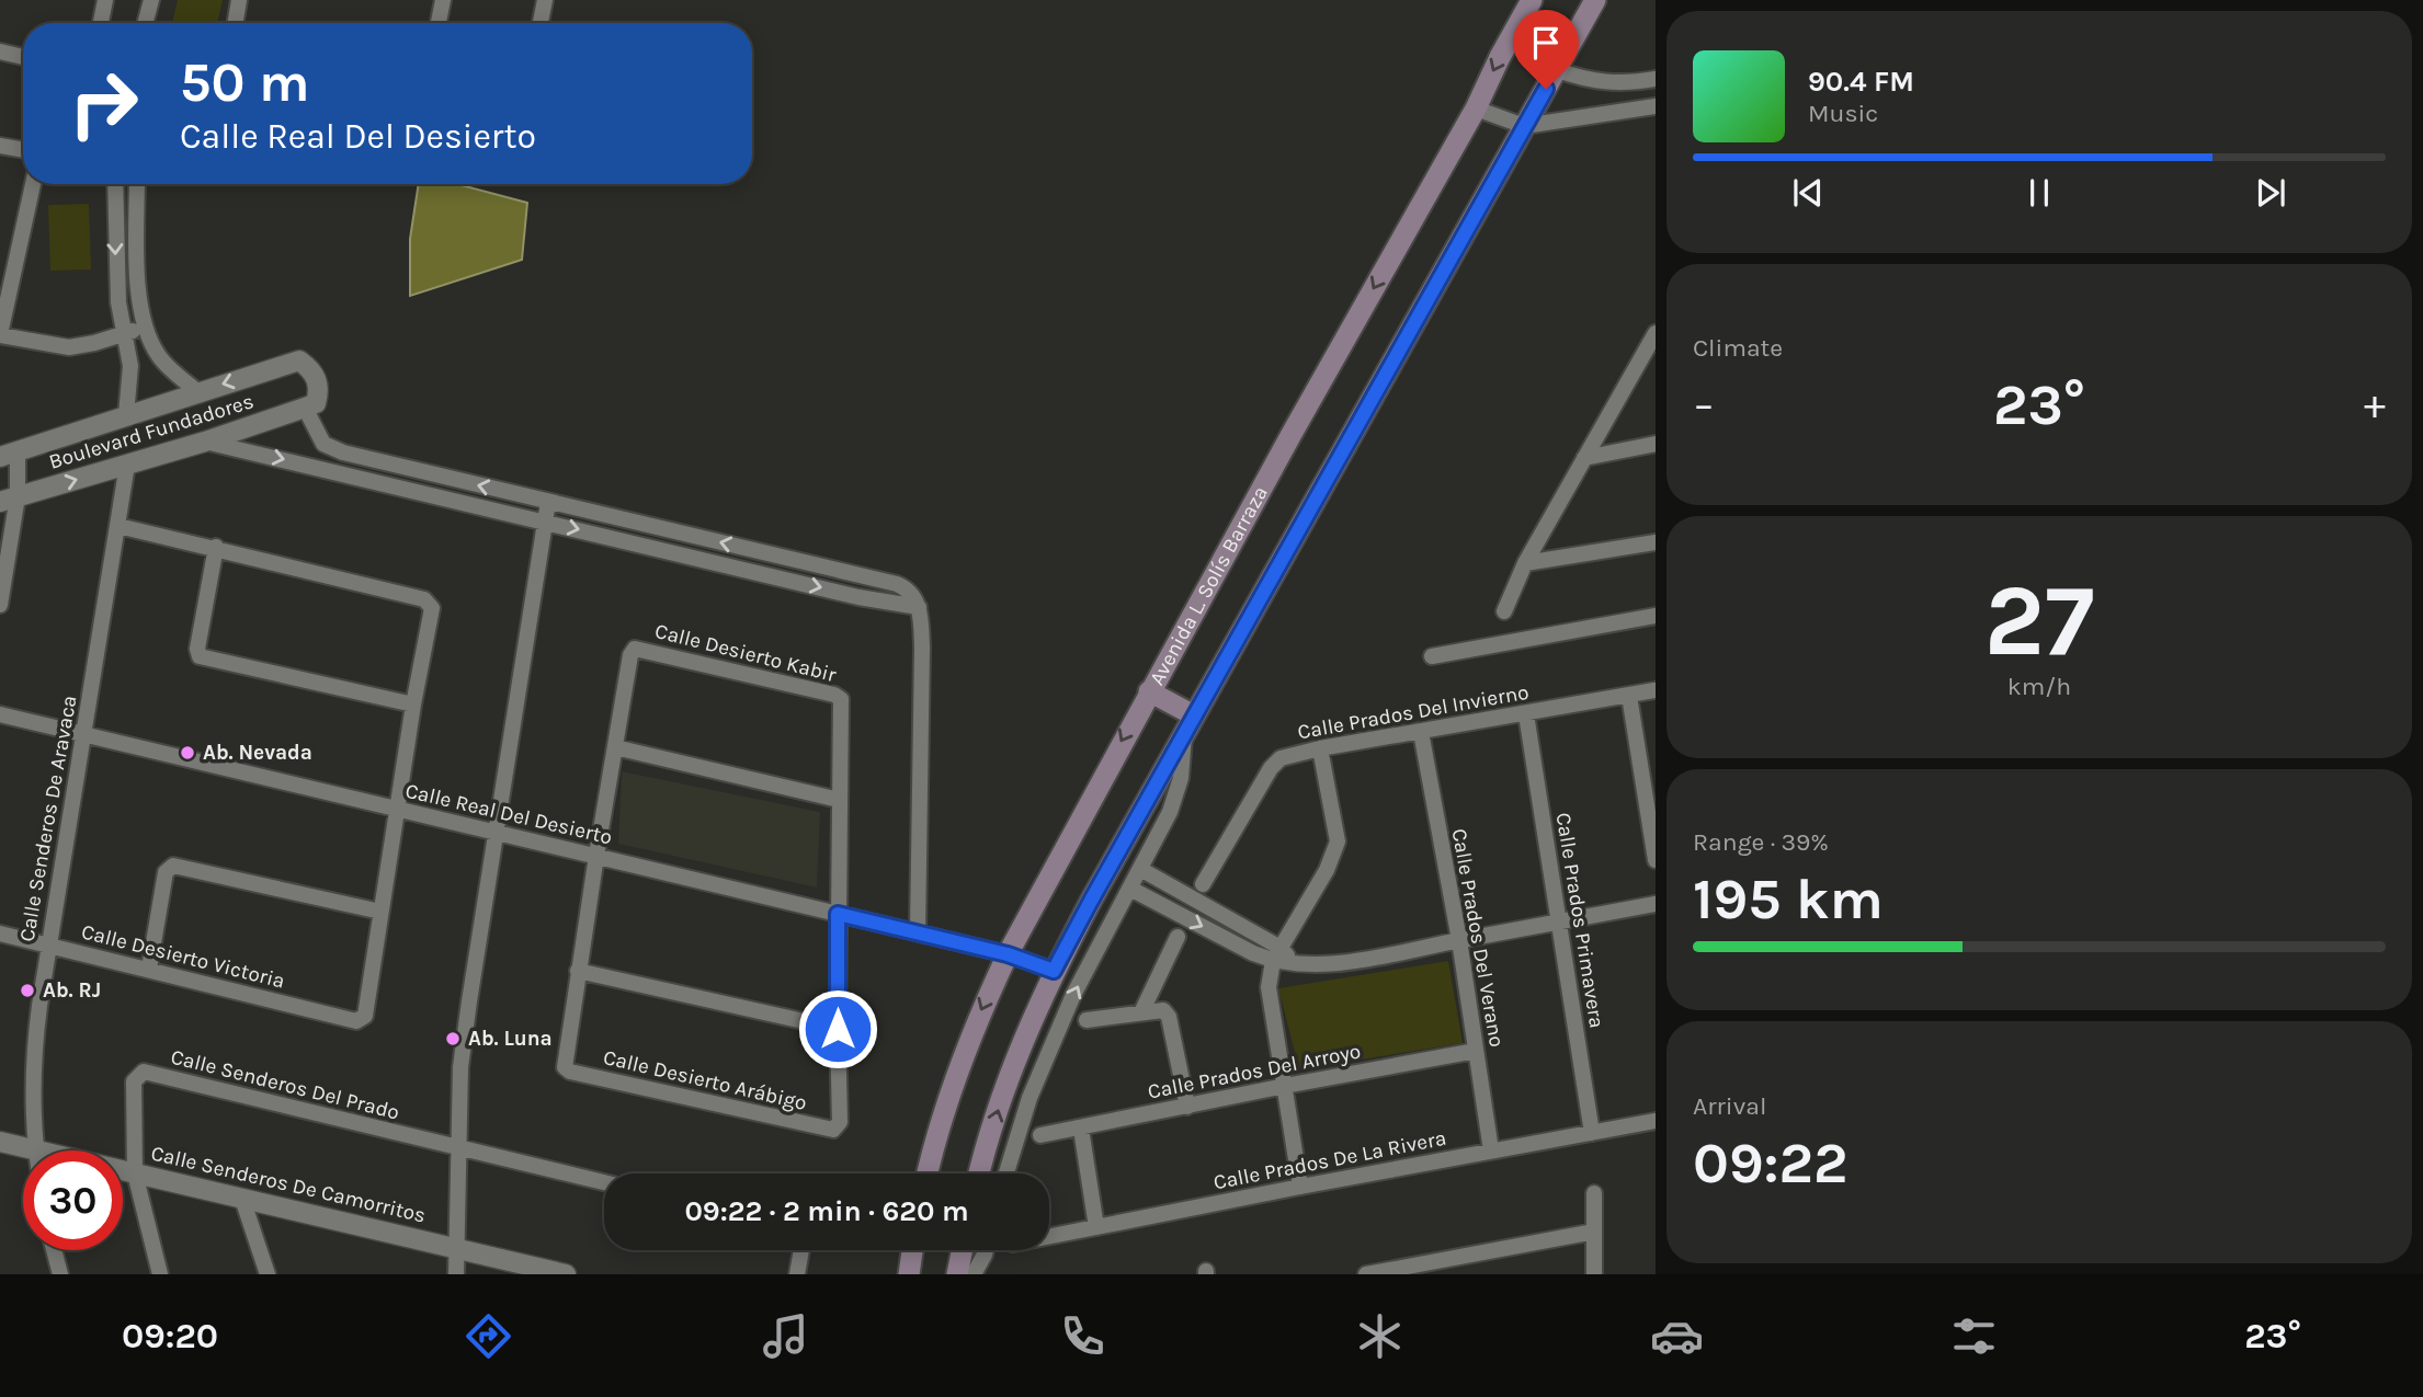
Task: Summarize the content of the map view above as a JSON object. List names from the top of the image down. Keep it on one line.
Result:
{"streets":{"main road":["Avenida L. Solís Barraza"],"street":["Boulevard Fundadores","Calle Desierto Kabir","Calle Prados Del Invierno","Calle Real Del Desierto","Calle Senderos De Aravaca","Calle Prados Primavera","Calle Prados Del Verano","Calle Desierto Victoria","Calle Prados Del Arroyo","Calle Desierto Arábigo","Calle Senderos Del Prado","Calle Prados De La Rivera","Calle Senderos De Camorritos"]},"crossings":[["Boulevard Fundadores","Calle Senderos De Aravaca"],["Avenida L. Solís Barraza","Calle Real Del Desierto"],["Calle Desierto Kabir","Calle Real Del Desierto"],["Calle Desierto Kabir","Calle Desierto Arábigo"],["Calle Prados Del Invierno","Calle Prados Primavera"],["Calle Prados Del Invierno","Calle Prados Del Verano"],["Calle Real Del Desierto","Calle Senderos De Aravaca"],["Calle Real Del Desierto","Calle Desierto Arábigo"],["Calle Senderos De Aravaca","Calle Desierto Victoria"],["Calle Senderos De Aravaca","Calle Senderos De Camorritos"],["Calle Prados Primavera","Calle Prados De La Rivera"],["Calle Prados Del Verano","Calle Prados Del Arroyo"],["Calle Prados Del Verano","Calle Prados De La Rivera"],["Calle Senderos Del Prado","Calle Senderos De Camorritos"]],"places":["Ab. Nevada","Ab. RJ","Ab. Luna"],"page":{"turn":["50 m","Calle Real Del Desierto"],"song":["90.4 FM","Music"],"tile":["Climate",["27","km/h"],["Range · 39%","195 km"],["Arrival","09:22"]],"heat":["−","23°","+"],"limit":"30","trip":"09:22 · 2 min · 620 m","tabs":["09:20","23°"]}}
